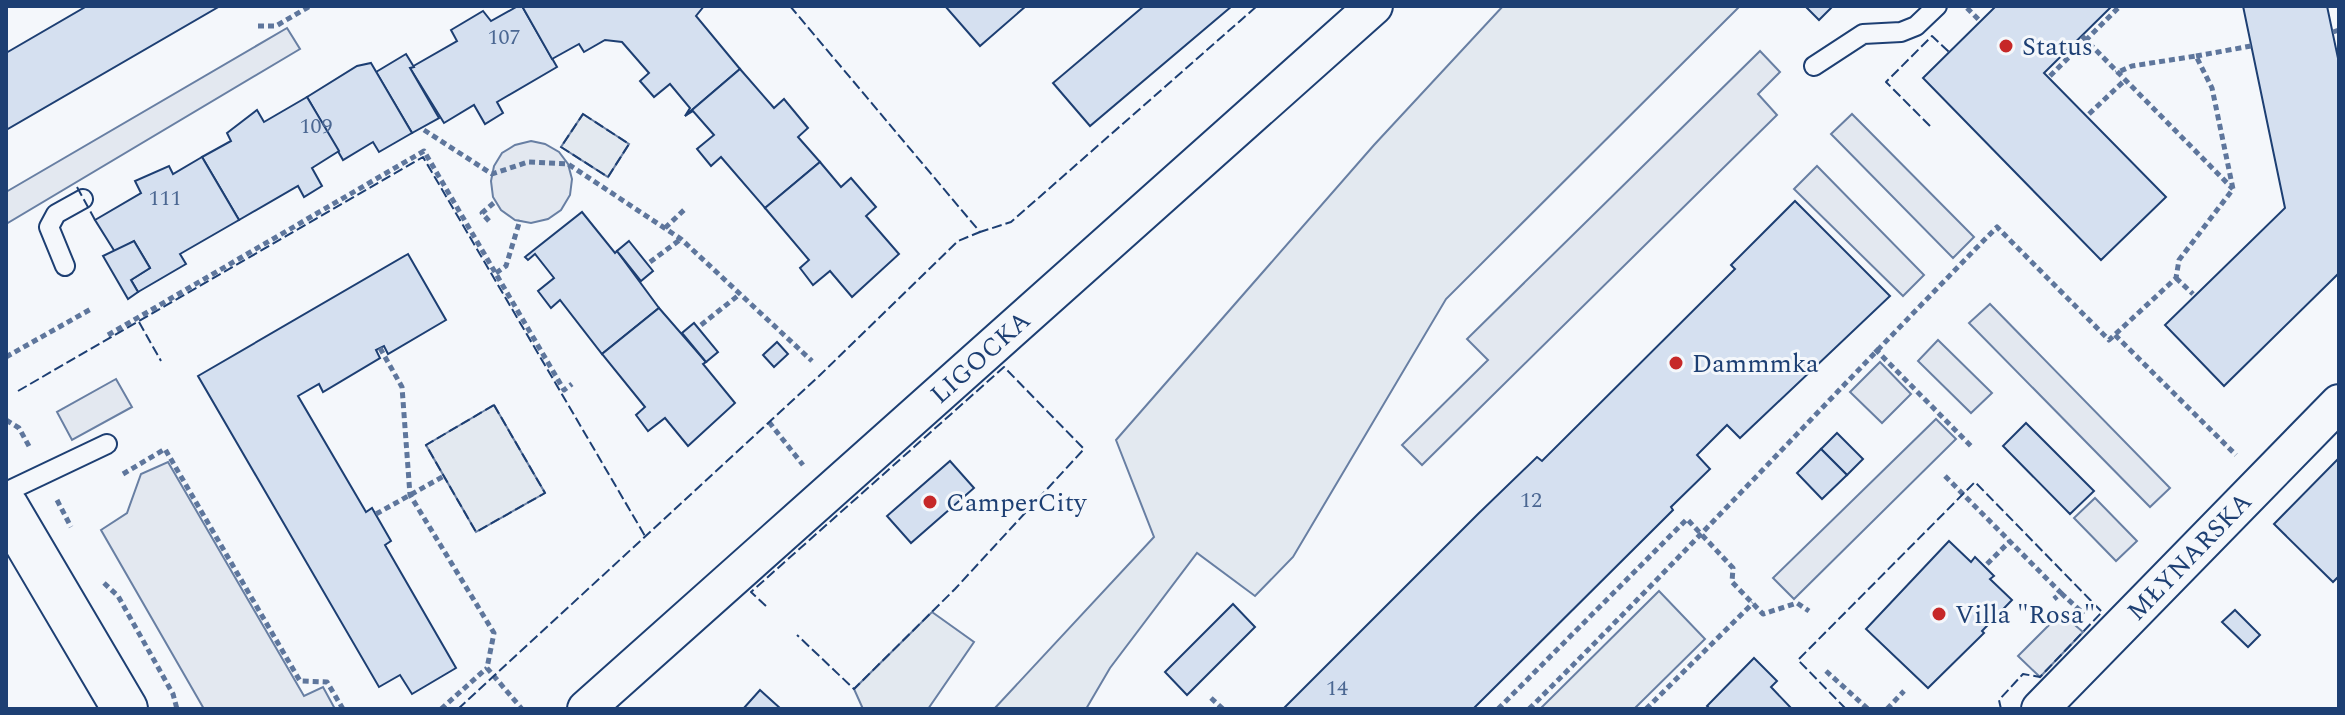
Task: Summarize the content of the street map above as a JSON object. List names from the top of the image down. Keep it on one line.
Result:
{"streets":{"street":["LIGOCKA","MŁYNARSKA"]},"places":["Status","Dammmka","CamperCity","Villa \"Rosa\""],"house_numbers":["107","109","111","12","14"]}
